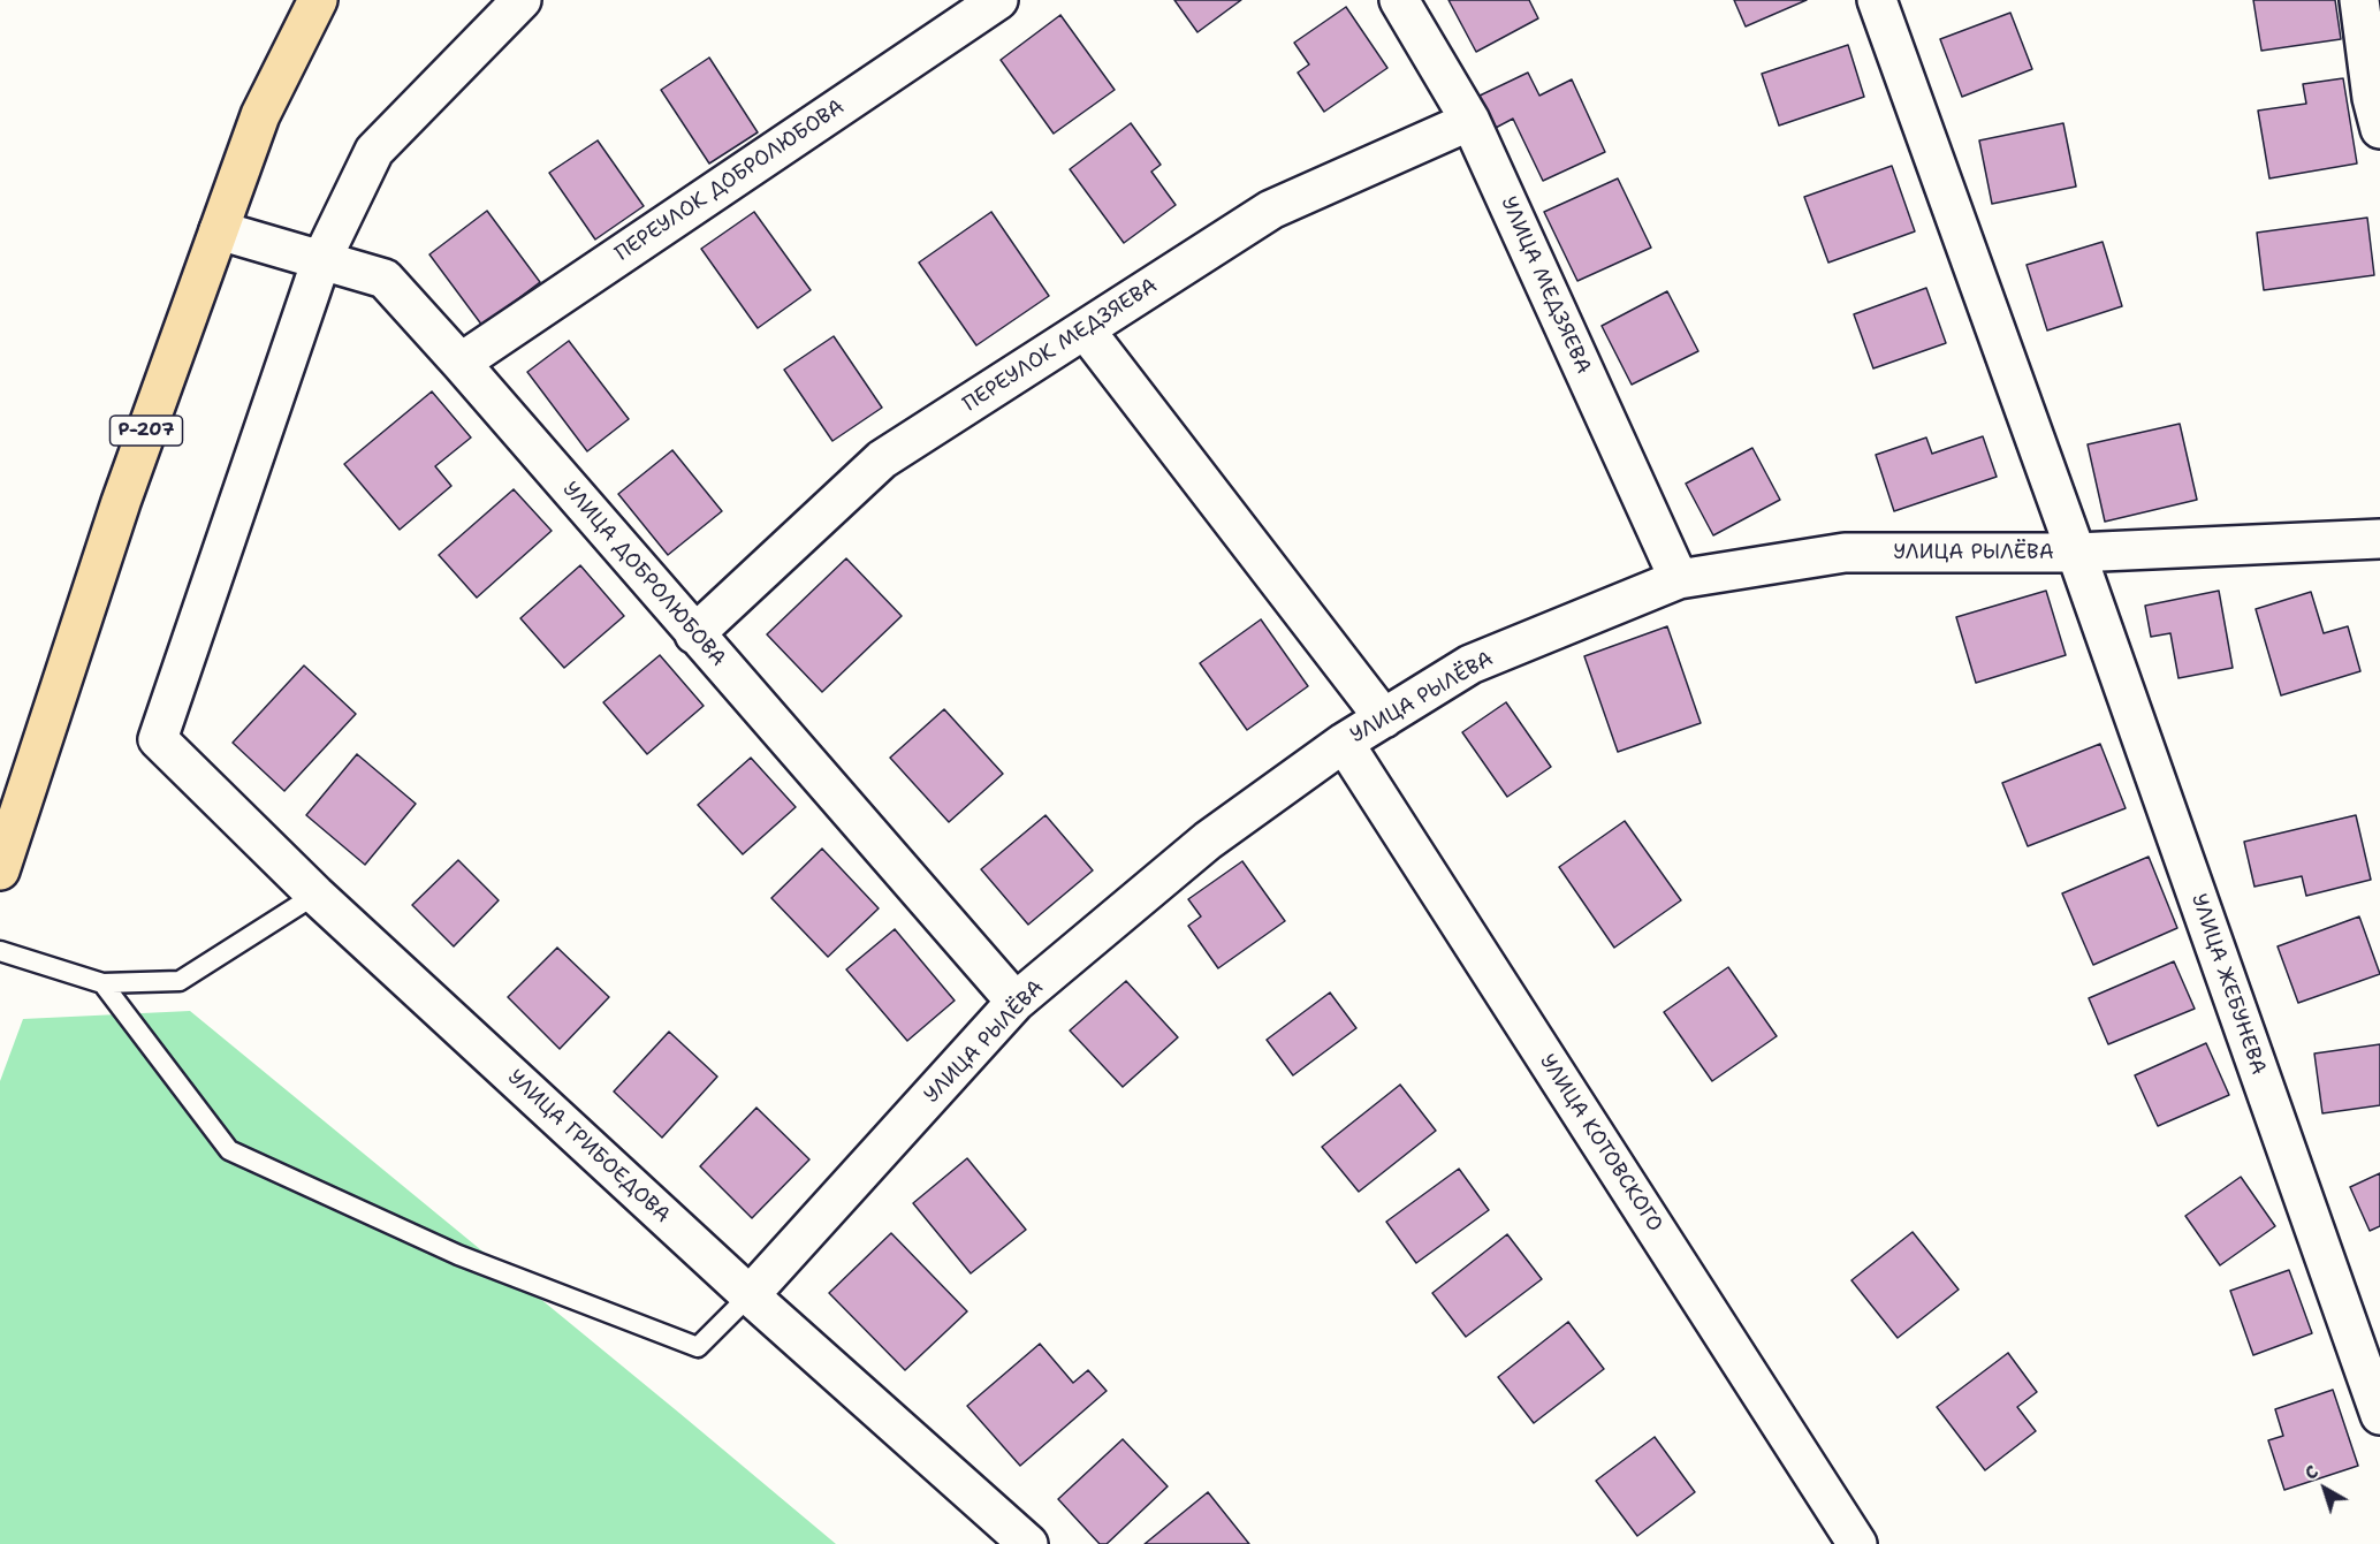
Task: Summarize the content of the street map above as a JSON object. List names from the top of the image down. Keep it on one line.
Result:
{"streets":{"main road":["Р-207"],"street":["ПЕРЕУЛОК ДОБРОЛЮБОВА","УЛИЦА МЕДЗЯЕВА","ПЕРЕУЛОК МЕДЗЯЕВА","УЛИЦА РЫЛЁВА","УЛИЦА ДОБРОЛЮБОВА","УЛИЦА ЖЕБУНЕВА","УЛИЦА КОТОВСКОГО","УЛИЦА ГРИБОЕДОВА"]},"crossings":[["ПЕРЕУЛОК ДОБРОЛЮБОВА","УЛИЦА ДОБРОЛЮБОВА"],["УЛИЦА МЕДЗЯЕВА","ПЕРЕУЛОК МЕДЗЯЕВА"],["УЛИЦА МЕДЗЯЕВА","УЛИЦА РЫЛЁВА"],["ПЕРЕУЛОК МЕДЗЯЕВА","УЛИЦА ДОБРОЛЮБОВА"],["Р-207","УЛИЦА ДОБРОЛЮБОВА"],["УЛИЦА РЫЛЁВА","УЛИЦА ДОБРОЛЮБОВА"],["УЛИЦА РЫЛЁВА","УЛИЦА ЖЕБУНЕВА"],["УЛИЦА РЫЛЁВА","УЛИЦА КОТОВСКОГО"],["УЛИЦА РЫЛЁВА","УЛИЦА ГРИБОЕДОВА"],["УЛИЦА ДОБРОЛЮБОВА","УЛИЦА ГРИБОЕДОВА"]],"north":"top left"}
